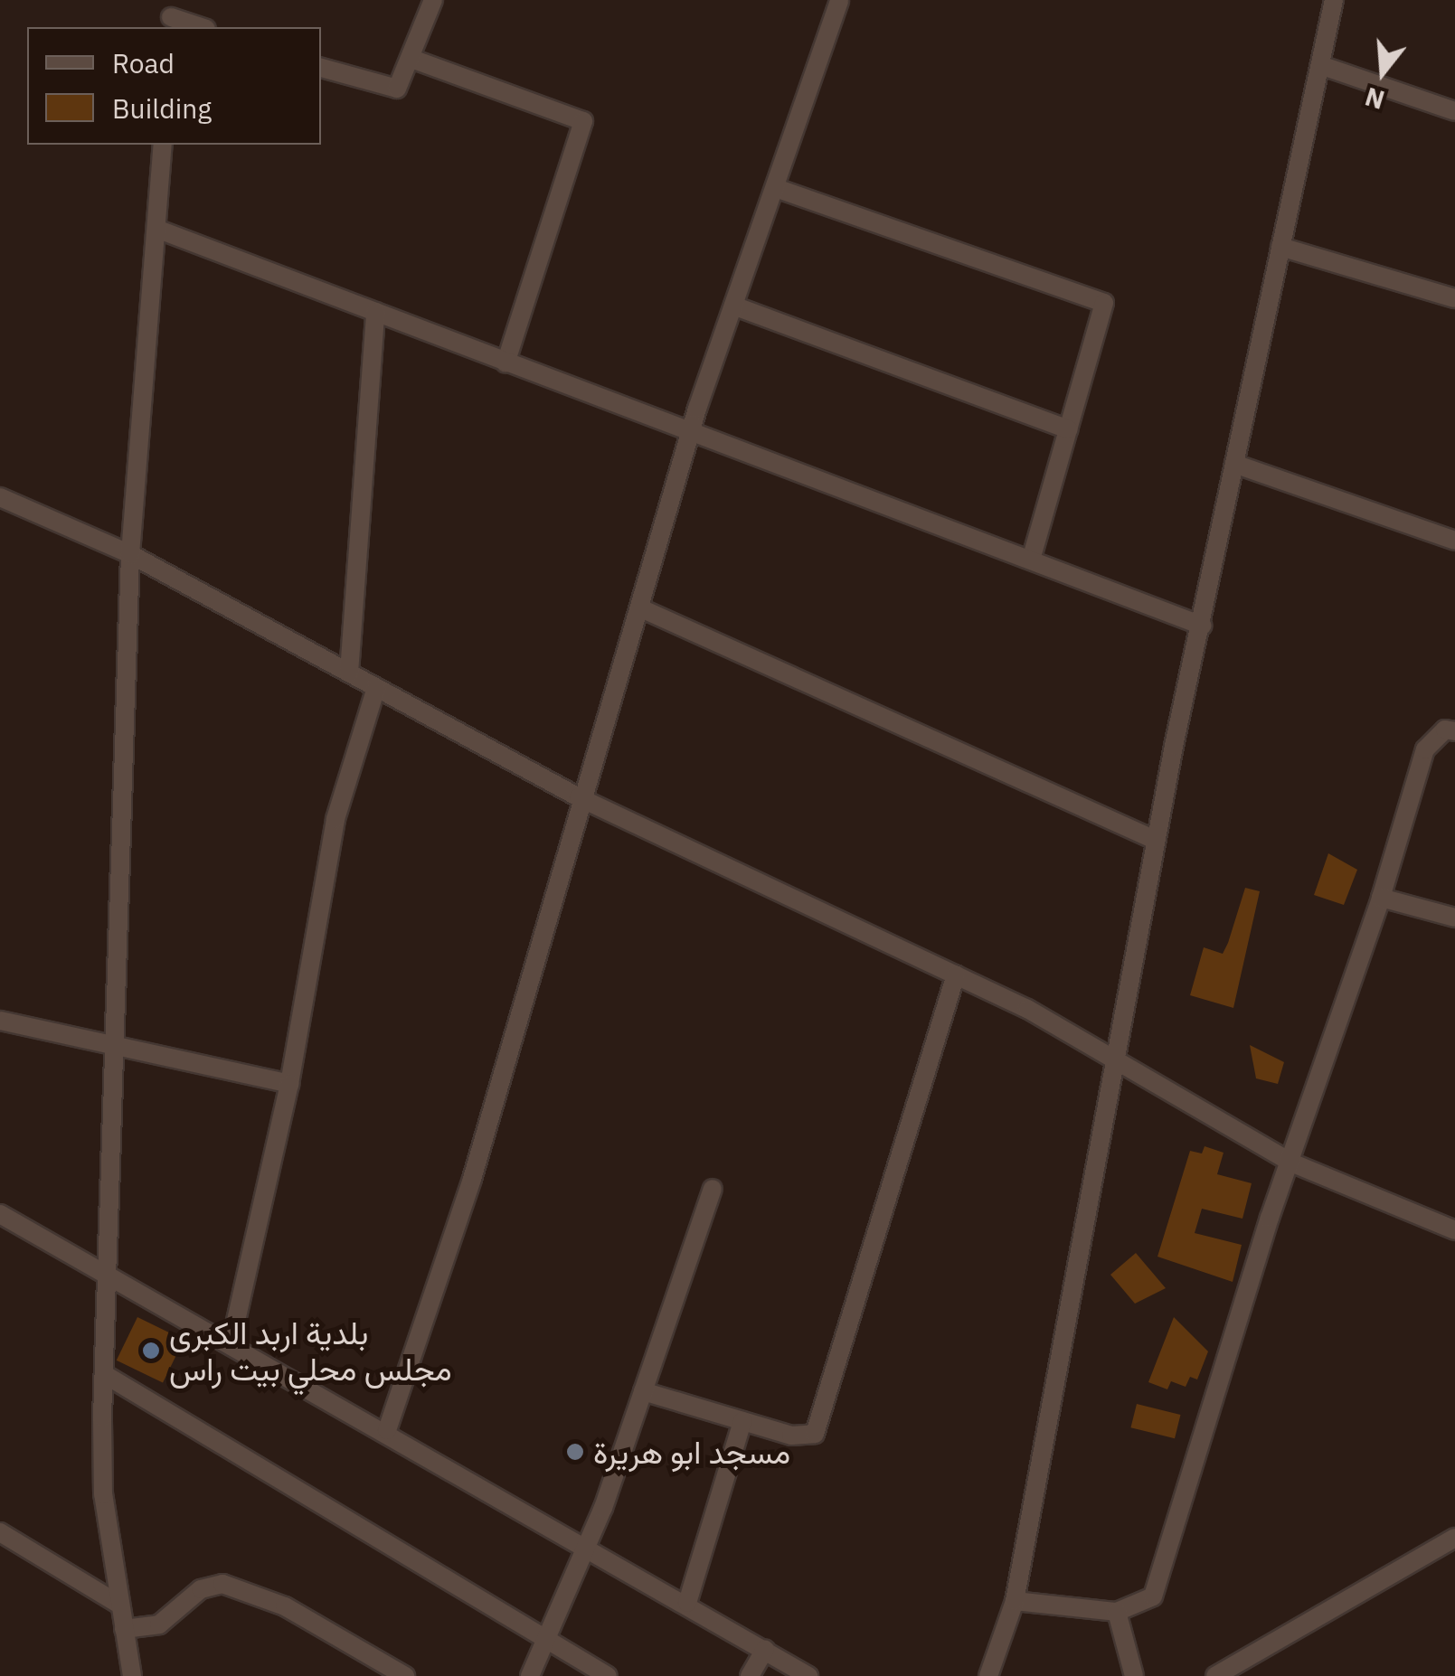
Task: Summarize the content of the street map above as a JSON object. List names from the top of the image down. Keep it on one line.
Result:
{"places":["بلدية اربد الكبرى مجلس محلي بيت راس","مسجد ابو هريرة"],"legend":["Road","Building"],"north":"bottom"}
